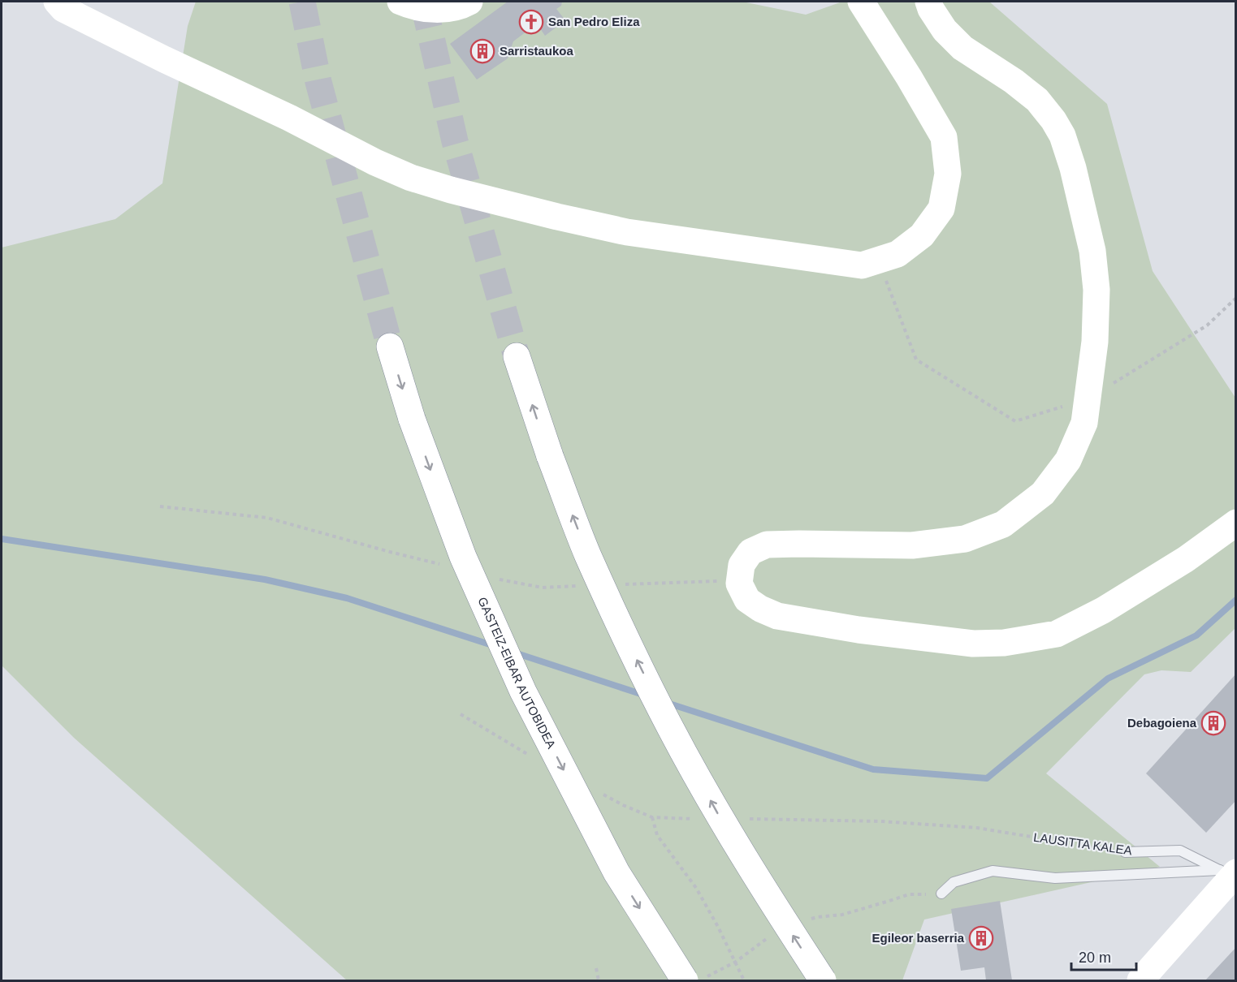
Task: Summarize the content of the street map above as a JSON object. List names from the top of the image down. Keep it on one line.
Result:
{"streets":{"main road":["GASTEIZ-EIBAR AUTOBIDEA"],"lane":["LAUSITTA KALEA"]},"places":{"church":["San Pedro Eliza"],"building":["Sarristaukoa","Debagoiena","Egileor baserria"]},"scale_bar":"20 m"}
